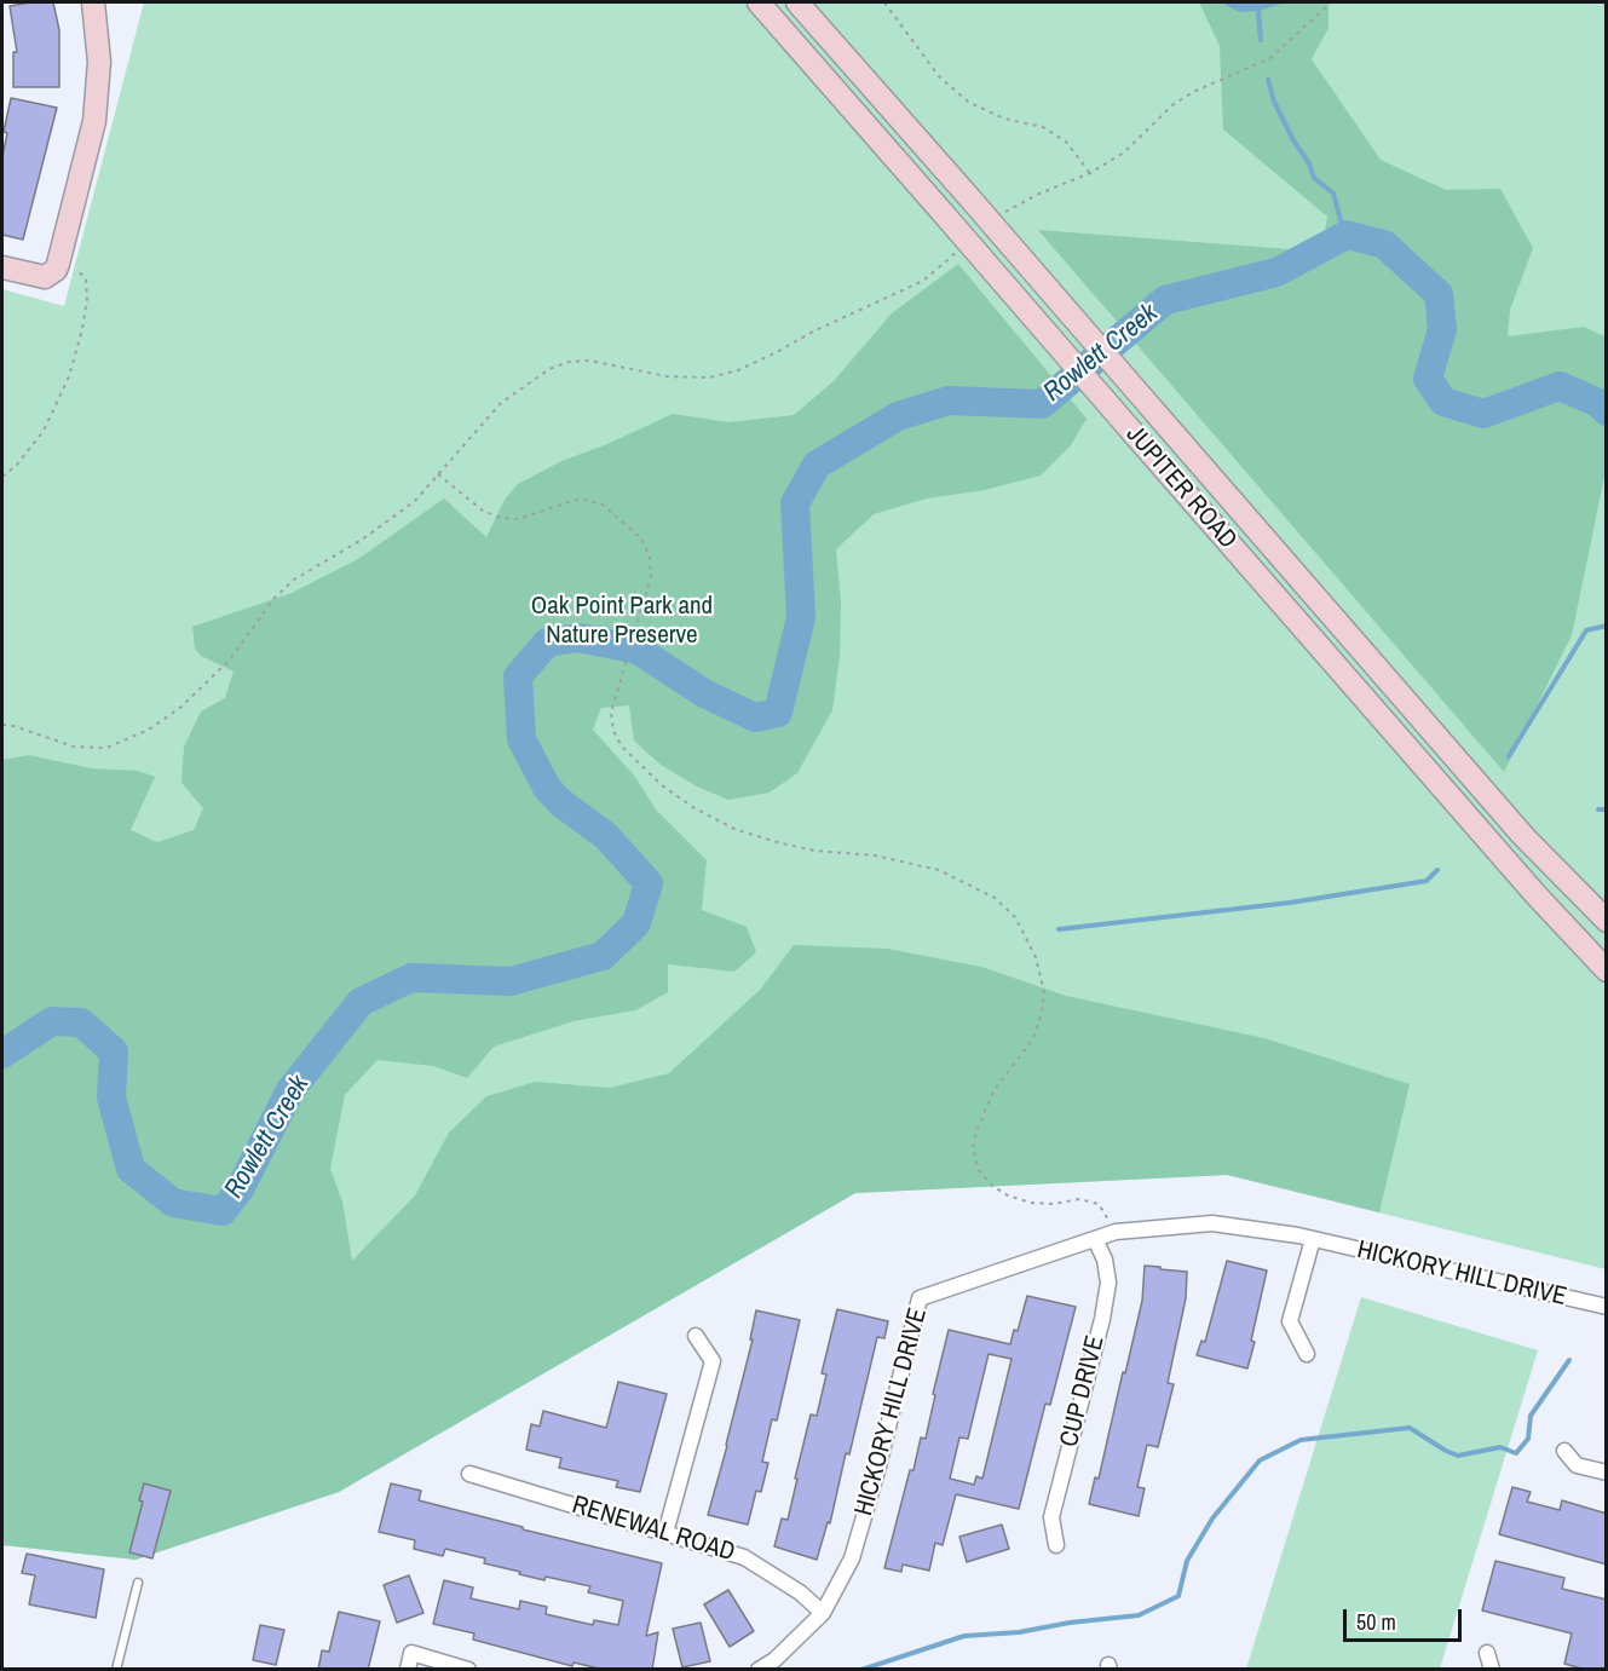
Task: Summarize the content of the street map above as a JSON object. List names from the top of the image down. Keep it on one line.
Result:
{"streets":{"main road":["JUPITER ROAD"],"street":["HICKORY HILL DRIVE","CUP DRIVE","RENEWAL ROAD"]},"crossings":[["HICKORY HILL DRIVE","CUP DRIVE"],["HICKORY HILL DRIVE","RENEWAL ROAD"]],"water":["Rowlett Creek"],"parks":["Oak Point Park and Nature Preserve"],"scale_bar":"50 m"}
